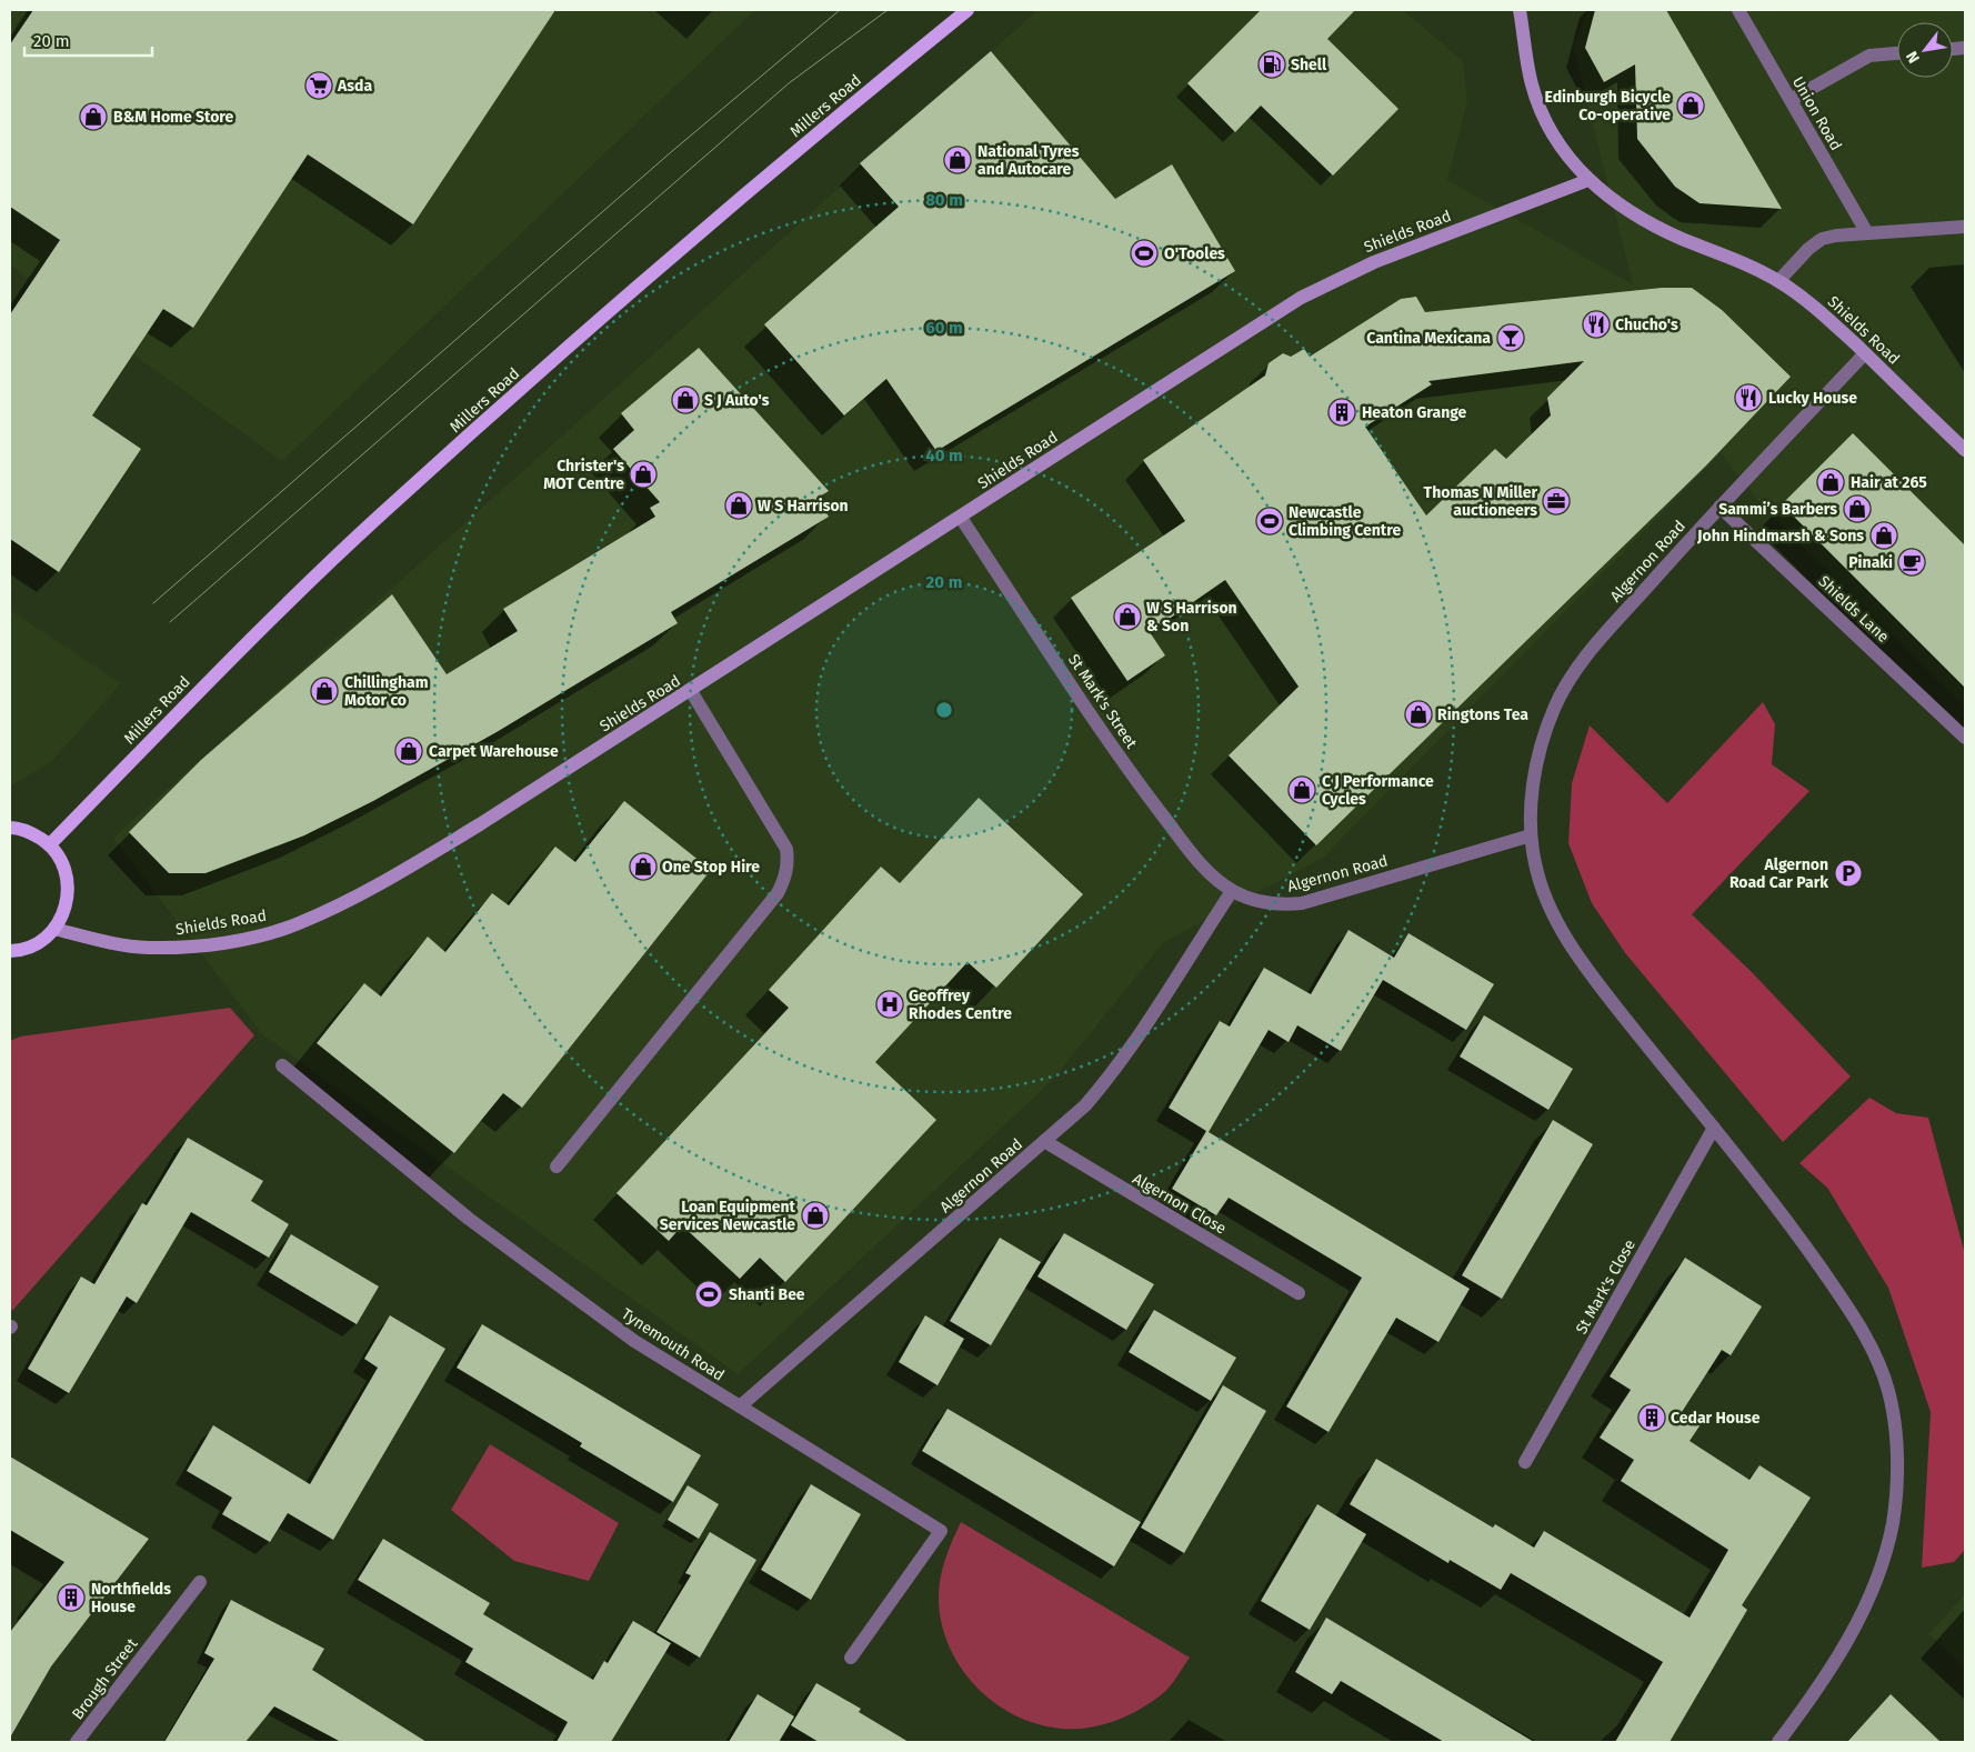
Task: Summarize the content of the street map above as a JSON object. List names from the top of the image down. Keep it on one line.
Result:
{"streets":{"main road":["Millers Road","Shields Road"],"street":["Union Road","Algernon Road","Shields Lane","St Mark's Street","Algernon Close","St Mark's Close","Tynemouth Road","Brough Street"]},"crossings":[["Shields Road","Algernon Road"],["Shields Road","St Mark's Street"],["Algernon Road","Shields Lane"],["Algernon Road","St Mark's Street"],["Algernon Road","Algernon Close"],["Algernon Road","Tynemouth Road"]],"places":{"fuel station":["Shell"],"supermarket":["Asda"],"shop":["Edinburgh Bicycle Co-operative","B&M Home Store","National Tyres and Autocare","S J Auto's","Christer's MOT Centre","Hair at 265","W S Harrison","Sammi’s Barbers","John Hindmarsh & Sons","W S Harrison & Son","Chillingham Motor co","Ringtons Tea","Carpet Warehouse","C J Performance Cycles","One Stop Hire","Loan Equipment Services Newcastle"],"sports":["O'Tooles","Newcastle Climbing Centre","Shanti Bee"],"restaurant":["Chucho's","Lucky House"],"bar":["Cantina Mexicana"],"building":["Heaton Grange","Cedar House","Northfields House"],"office":["Thomas N Miller auctioneers"],"cafe":["Pinaki"],"parking":["Algernon Road Car Park"],"hospital":["Geoffrey Rhodes Centre"]},"scale_bar":"20 m","north":"bottom left","rings":["80 m","60 m","40 m","20 m"]}
